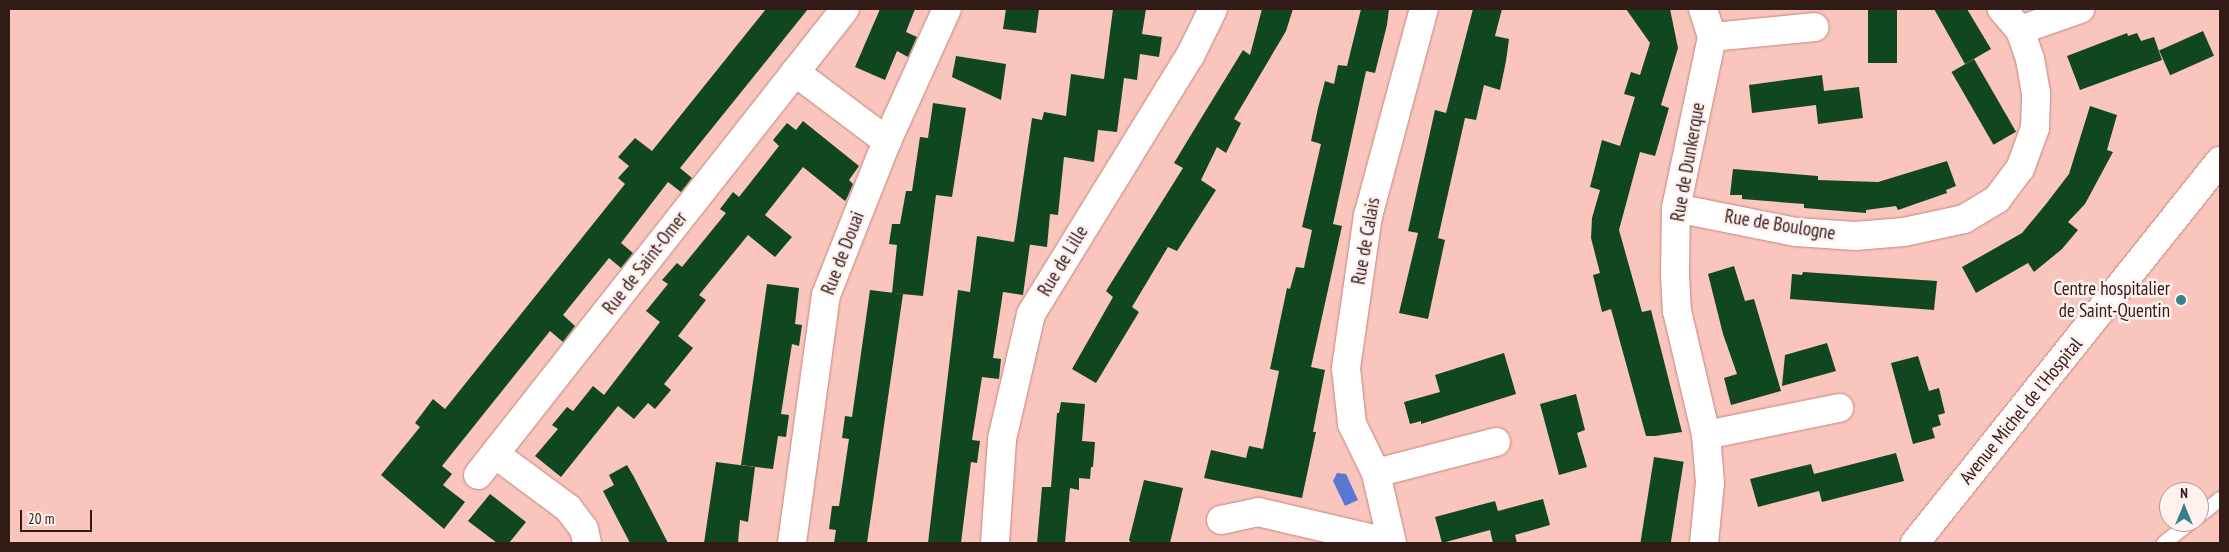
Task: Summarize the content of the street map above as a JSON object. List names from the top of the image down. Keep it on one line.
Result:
{"streets":{"street":["Rue de Dunkerque","Rue de Boulogne","Rue de Calais","Rue de Douai","Rue de Lille","Rue de Saint-Omer","Avenue Michel de l'Hospital"]},"crossings":[["Rue de Dunkerque","Rue de Boulogne"]],"places":["Centre hospitalier de Saint-Quentin"],"scale_bar":"20 m","north":"top"}
